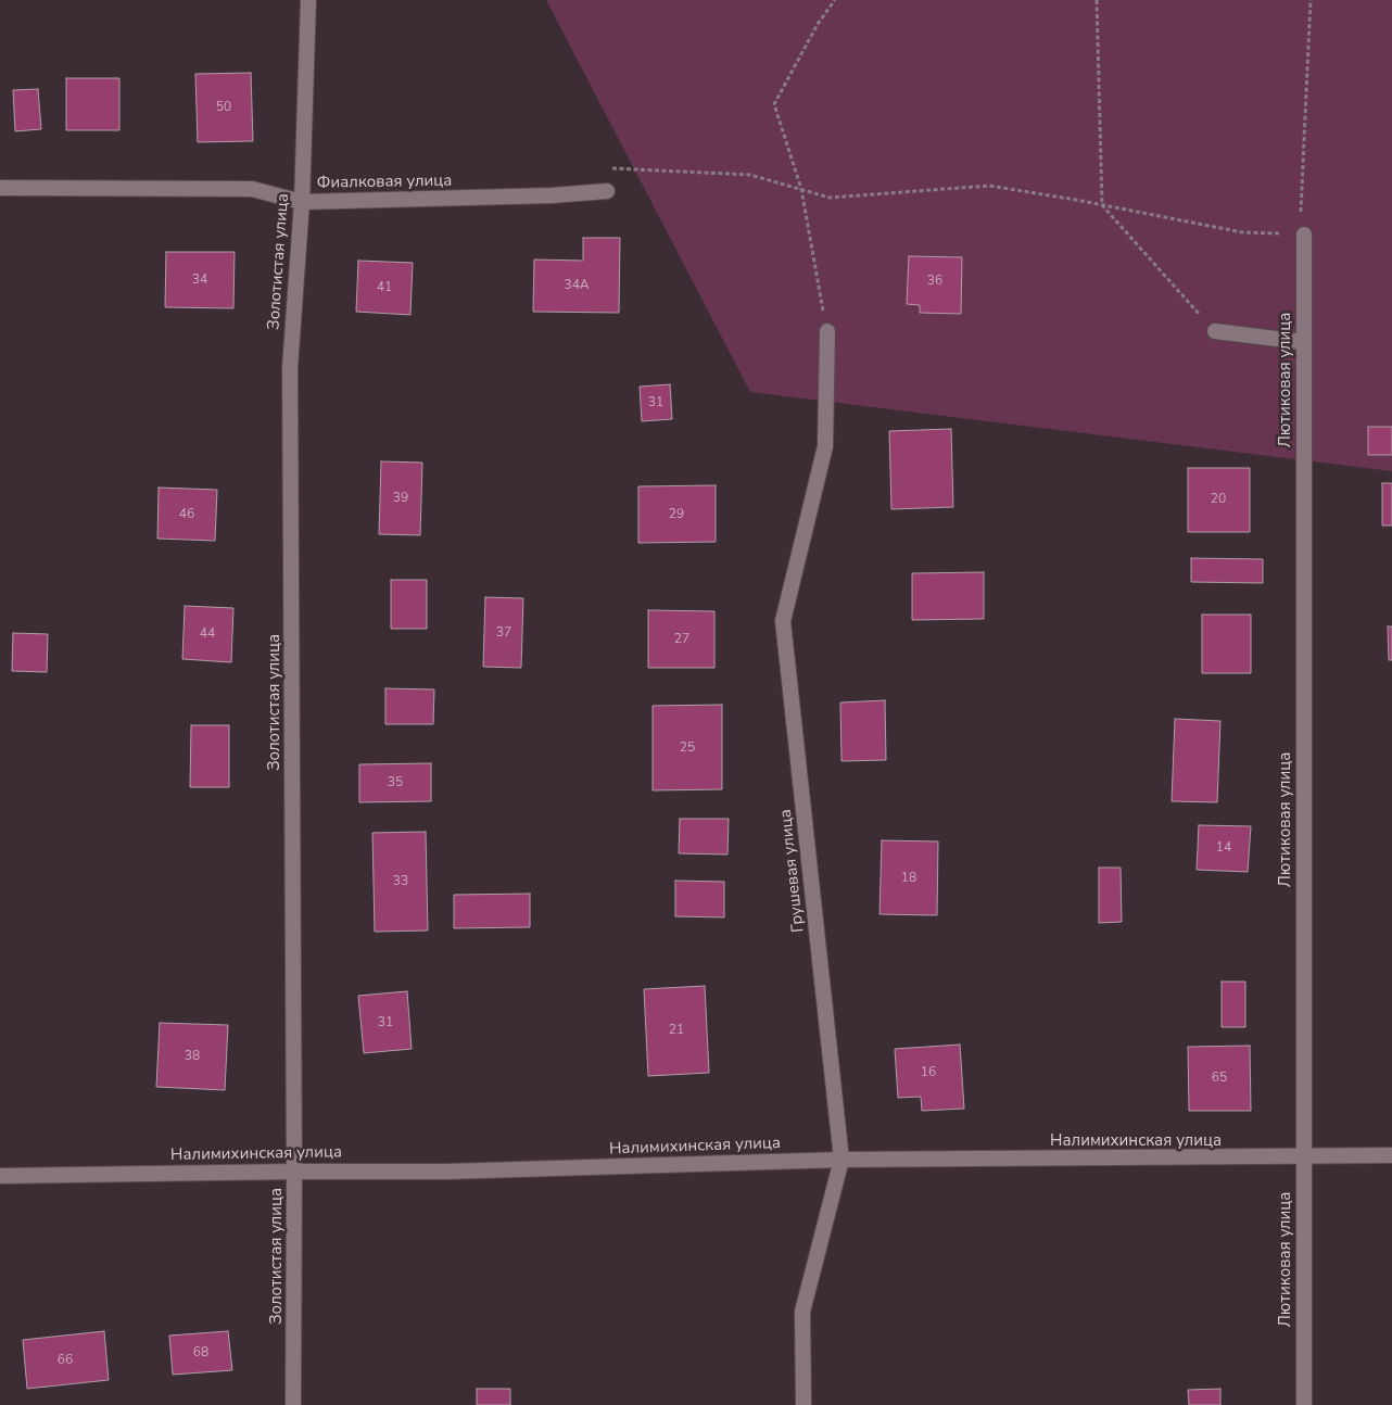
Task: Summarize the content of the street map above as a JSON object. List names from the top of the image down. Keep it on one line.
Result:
{"streets":{"street":["Фиалковая улица","Золотистая улица","Лютиковая улица","Грушевая улица","Налимихинская улица"]},"crossings":[["Фиалковая улица","Золотистая улица"],["Золотистая улица","Налимихинская улица"],["Лютиковая улица","Налимихинская улица"],["Грушевая улица","Налимихинская улица"]],"house_numbers":["50","34","36","34А","41","31","39","20","46","29","37","44","27","25","35","14","18","33","31","21","38","16","65","68","66"]}
